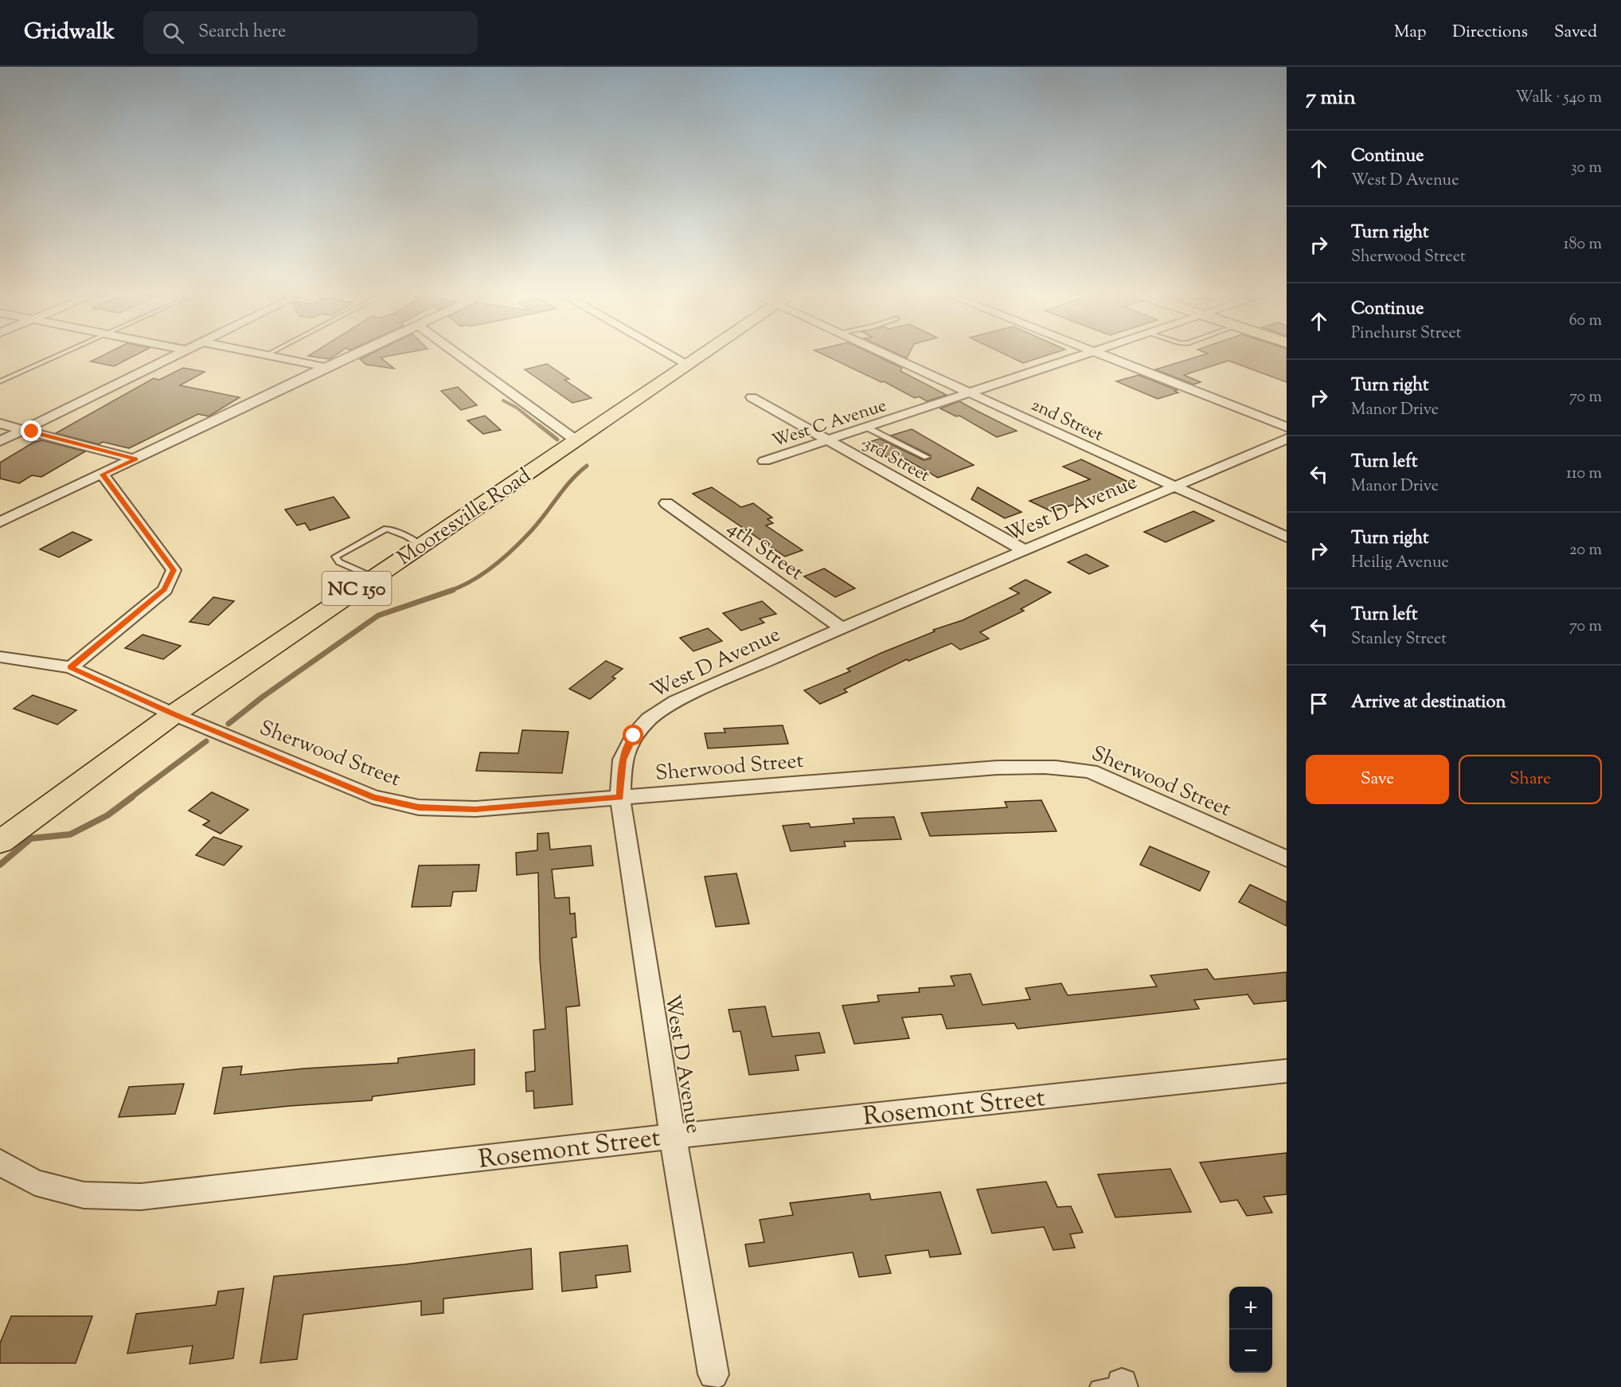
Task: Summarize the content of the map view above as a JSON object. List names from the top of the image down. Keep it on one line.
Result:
{"streets":{"main road":["Mooresville Road","NC 150"],"street":["2nd Street","West C Avenue","3rd Street","West D Avenue","4th Street","Sherwood Street","Rosemont Street"]},"crossings":[["2nd Street","West C Avenue"],["2nd Street","West D Avenue"],["West C Avenue","3rd Street"],["3rd Street","West D Avenue"],["West D Avenue","4th Street"],["West D Avenue","Sherwood Street"],["West D Avenue","Rosemont Street"],["Mooresville Road","Sherwood Street"]],"page":{"header":"Gridwalk","search":"Search here","nav":["Map","Directions","Saved"],"heading":["7 min","Walk · 540 m"],"list":[["Continue","West D Avenue","30 m"],["Turn right","Sherwood Street","180 m"],["Continue","Pinehurst Street","60 m"],["Turn right","Manor Drive","70 m"],["Turn left","Manor Drive","110 m"],["Turn right","Heilig Avenue","20 m"],["Turn left","Stanley Street","70 m"],"Arrive at destination"],"buttons":["Save","Share"],"map_buttons":["+","−"]}}
